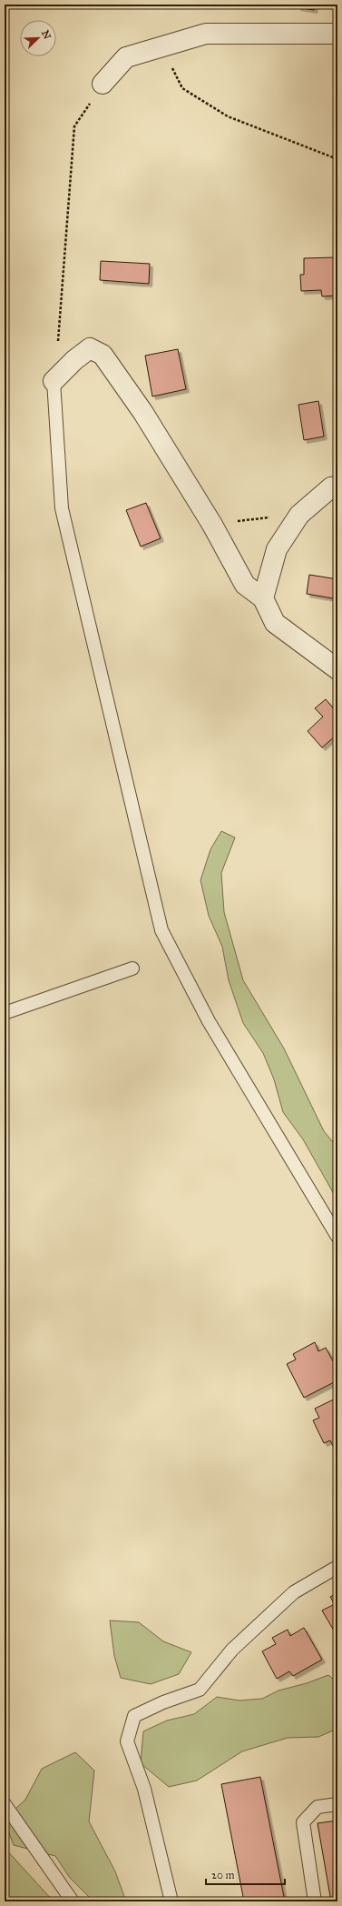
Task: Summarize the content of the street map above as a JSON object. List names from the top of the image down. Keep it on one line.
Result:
{"scale_bar":"20 m","north":"top right"}
